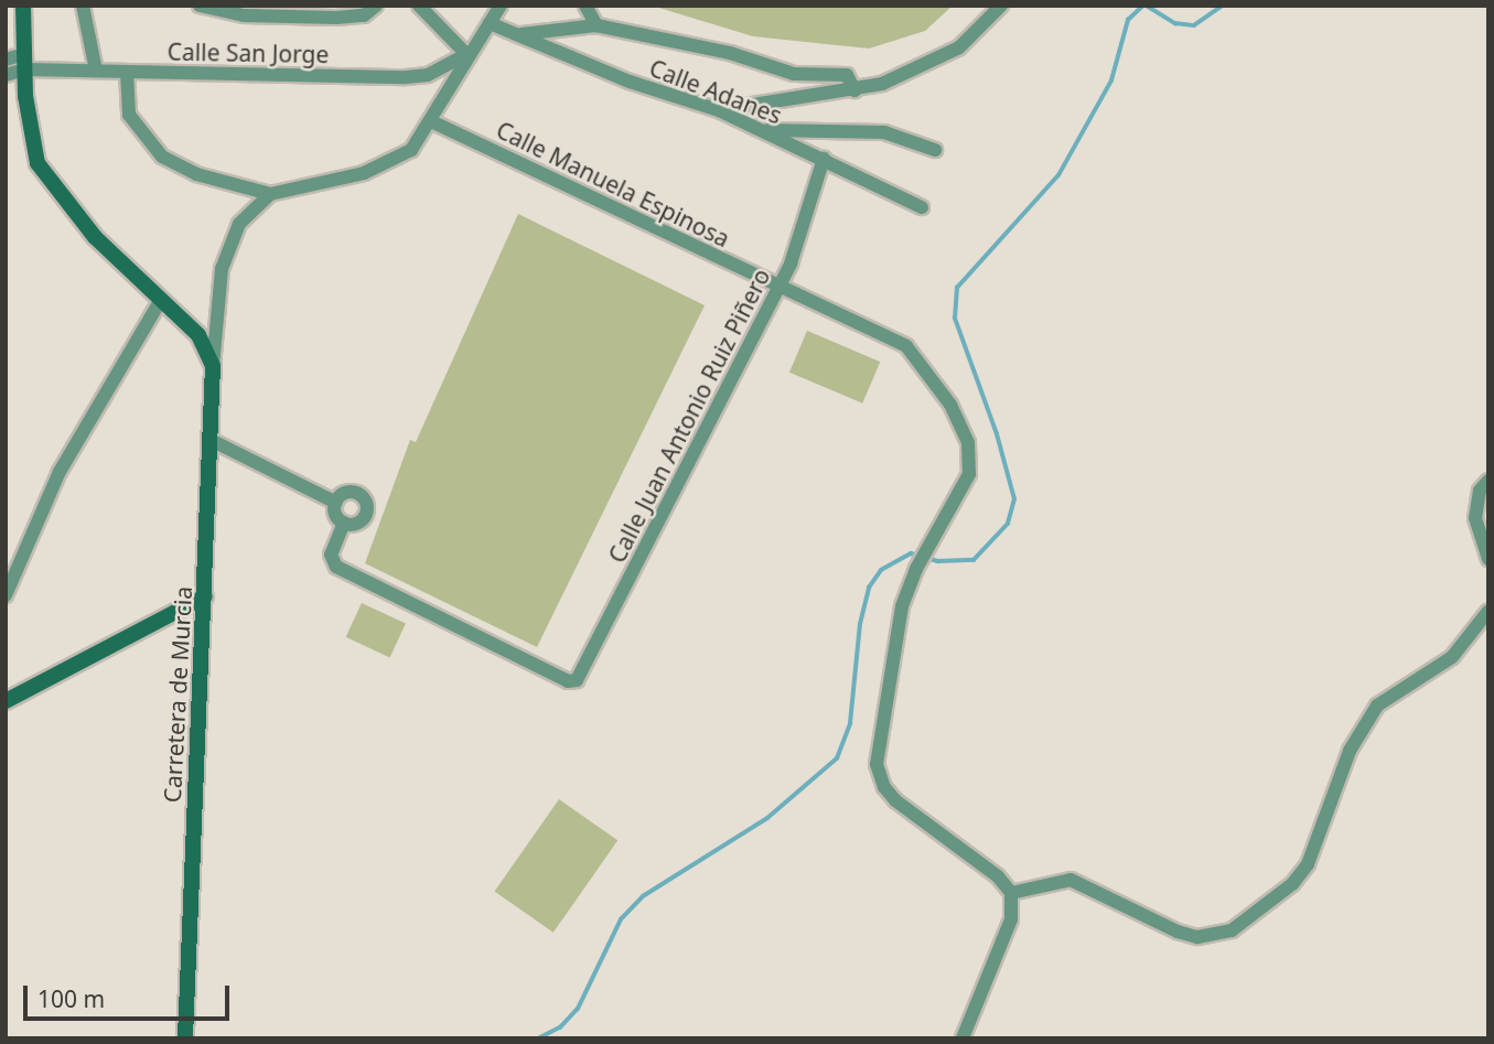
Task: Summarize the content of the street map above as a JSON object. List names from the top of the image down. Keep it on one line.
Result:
{"streets":{"main road":["Carretera de Murcia"],"street":["Calle San Jorge","Calle Adanes","Calle Manuela Espinosa","Calle Juan Antonio Ruiz Piñero"]},"crossings":[["Calle Adanes","Calle Juan Antonio Ruiz Piñero"],["Calle Manuela Espinosa","Calle Juan Antonio Ruiz Piñero"]],"scale_bar":"100 m"}
